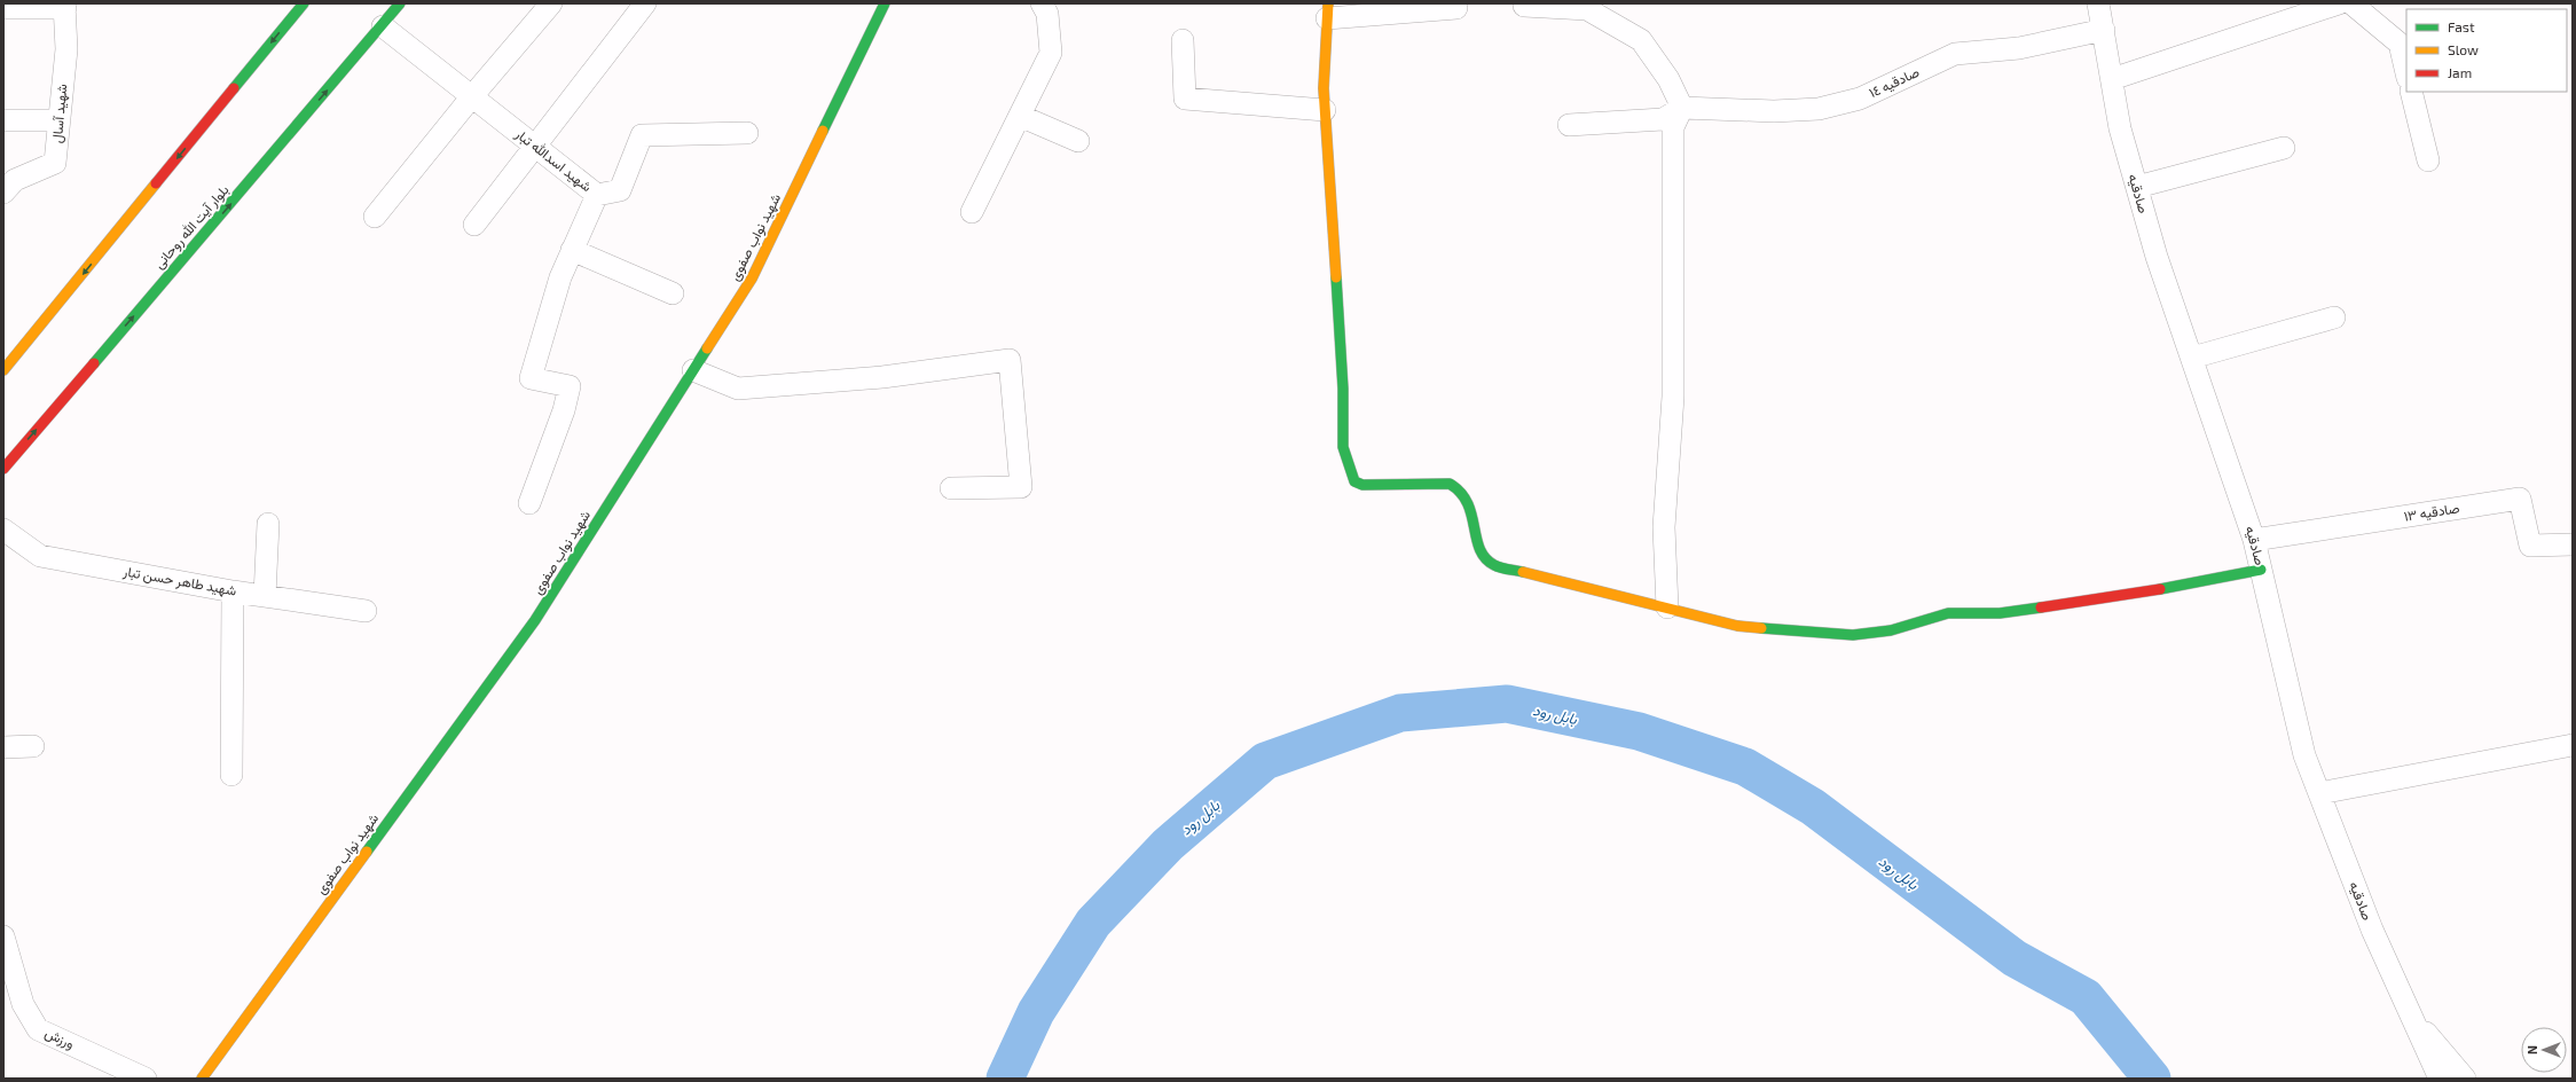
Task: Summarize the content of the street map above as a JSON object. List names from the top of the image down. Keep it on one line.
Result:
{"streets":{"street":["صادقيه ١٤","شهید آسال","شهید اسدالله تبار","صادقیه","بلوار آیت الله روحانی","شهید نواب صفوی","صادقیه ۱۳","شهید طاهر حسن تبار","ورزش"]},"crossings":[["صادقيه ١٤","صادقیه"],["شهید اسدالله تبار","بلوار آیت الله روحانی"],["صادقیه","صادقیه ۱۳"]],"water":["بابل رود"],"legend":["Fast","Slow","Jam"],"north":"left"}
